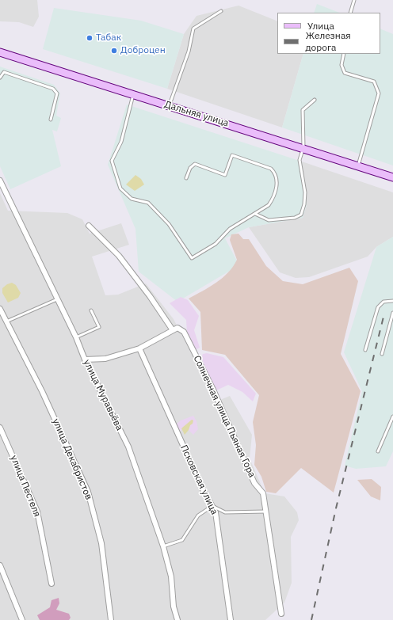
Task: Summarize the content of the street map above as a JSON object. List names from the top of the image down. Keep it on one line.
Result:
{"streets":{"main road":["Дальняя улица"],"street":["улица Муравьёва","Солнечная улица Пьяная Гора","улица Декабристов","Псковская улица","улица Пестеля"]},"places":["Табак","Доброцен"],"legend":["Улица","Железная дорога"]}
